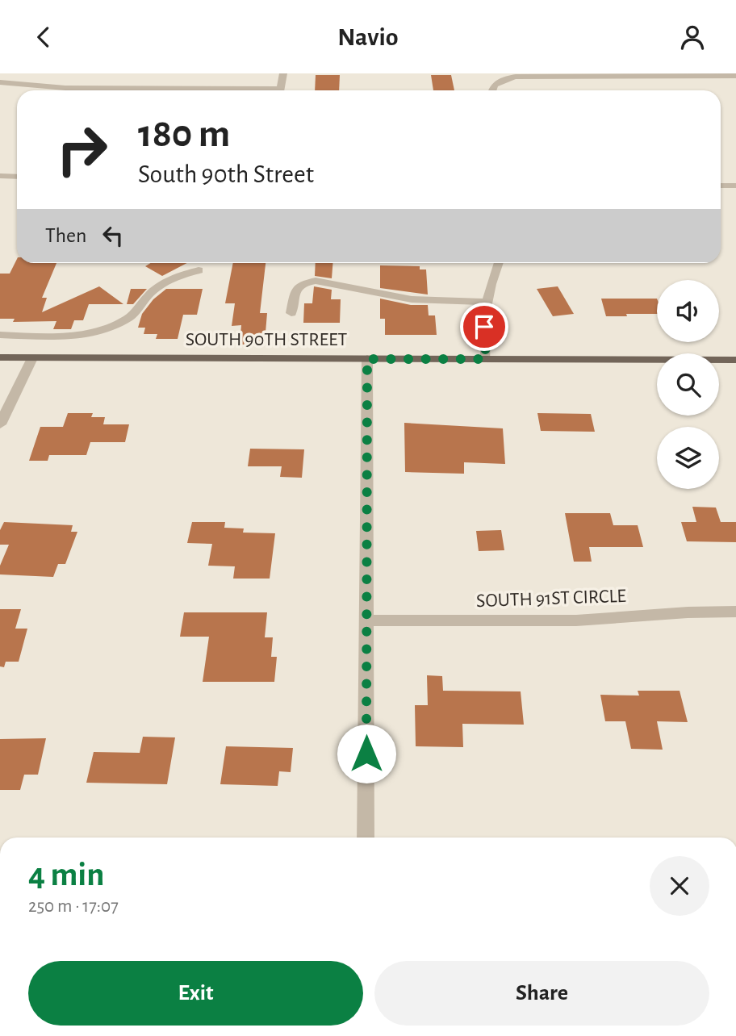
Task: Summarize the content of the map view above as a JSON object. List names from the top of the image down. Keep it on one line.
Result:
{"streets":{"main road":["SOUTH 90TH STREET"],"street":["SOUTH 91ST CIRCLE"]},"page":{"header":"Navio","turn":["180 m","South 90th Street"],"then":"Then","heading":["4 min","250 m · 17:07"],"buttons":["Exit","Share"]}}
